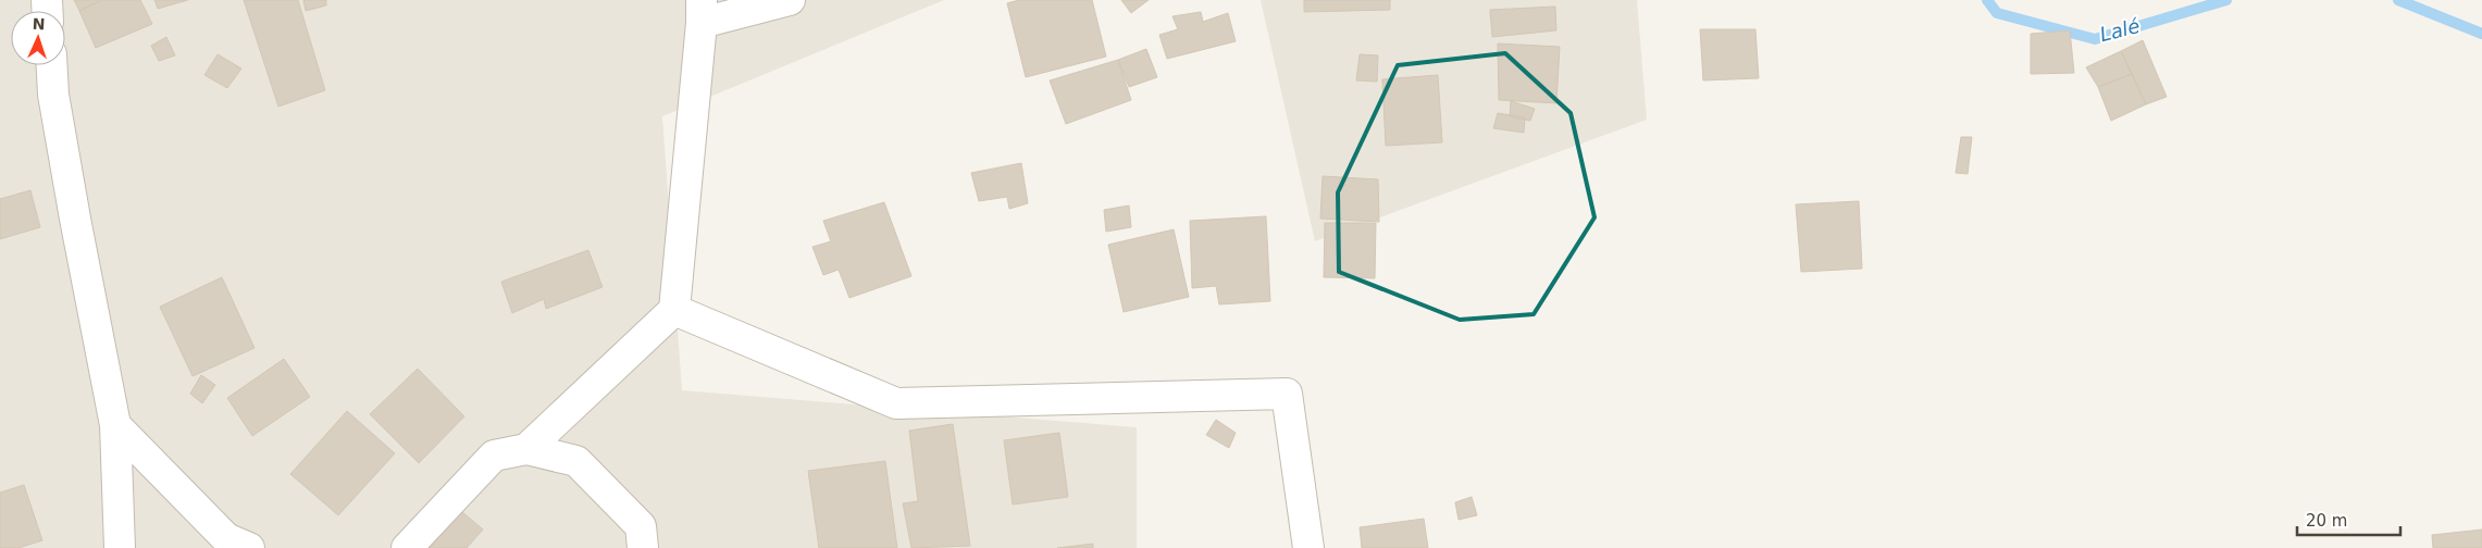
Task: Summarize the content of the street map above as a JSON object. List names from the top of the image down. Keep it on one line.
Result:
{"water":["Lalé"],"scale_bar":"20 m","north":"top"}
